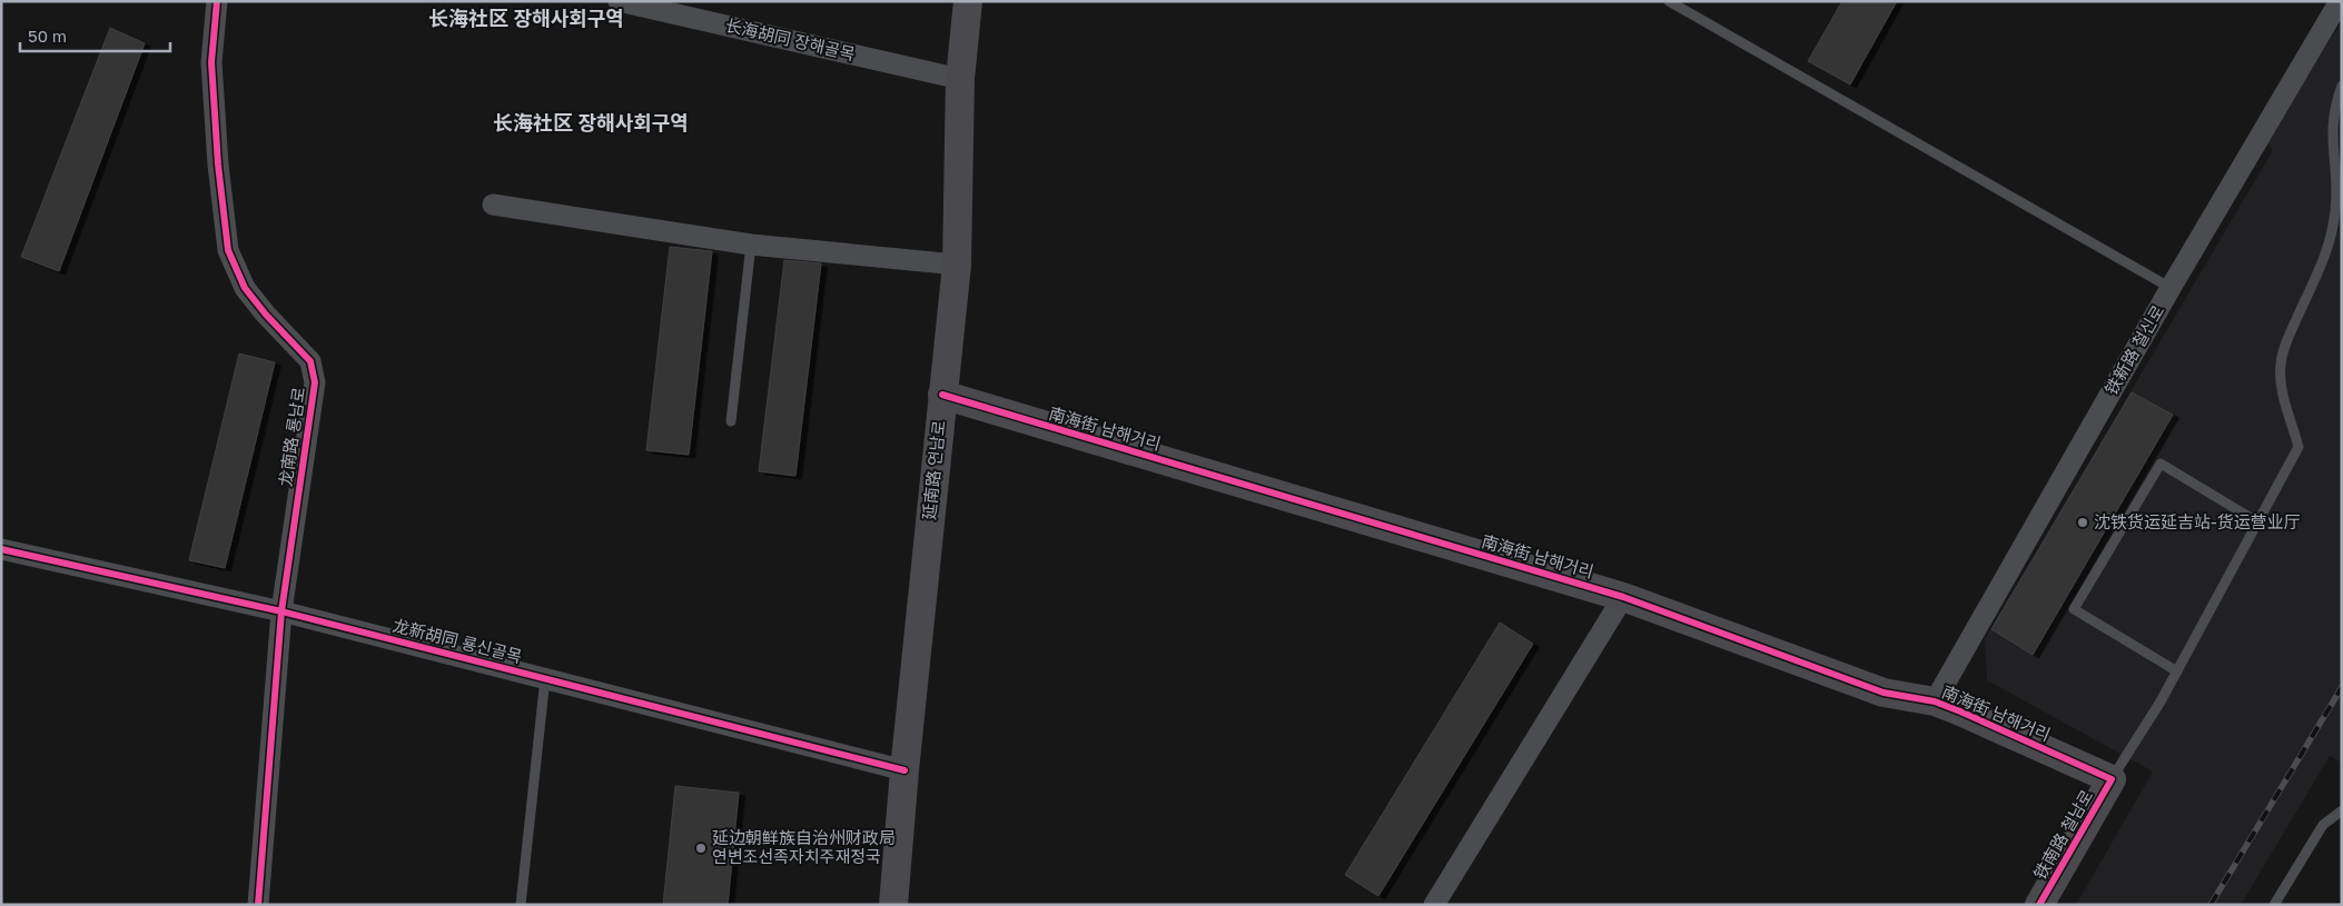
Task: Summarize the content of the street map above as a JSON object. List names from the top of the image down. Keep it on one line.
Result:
{"streets":{"street":["长海胡同 장해골목","铁新路 철신로","南海街 남해거리","龙南路 룡남로","延南路 연남로","龙新胡同 룡신골목","铁南路 철남로"]},"crossings":[["长海胡同 장해골목","延南路 연남로"],["铁新路 철신로","南海街 남해거리"],["南海街 남해거리","延南路 연남로"],["南海街 남해거리","铁南路 철남로"],["龙南路 룡남로","龙新胡同 룡신골목"],["延南路 연남로","龙新胡同 룡신골목"]],"districts":["长海社区 장해사회구역","长海社区 장해사회구역"],"places":["沈铁货运延吉站-货运营业厅","延边朝鲜族自治州财政局 연변조선족자치주재정국"],"scale_bar":"50 m"}
